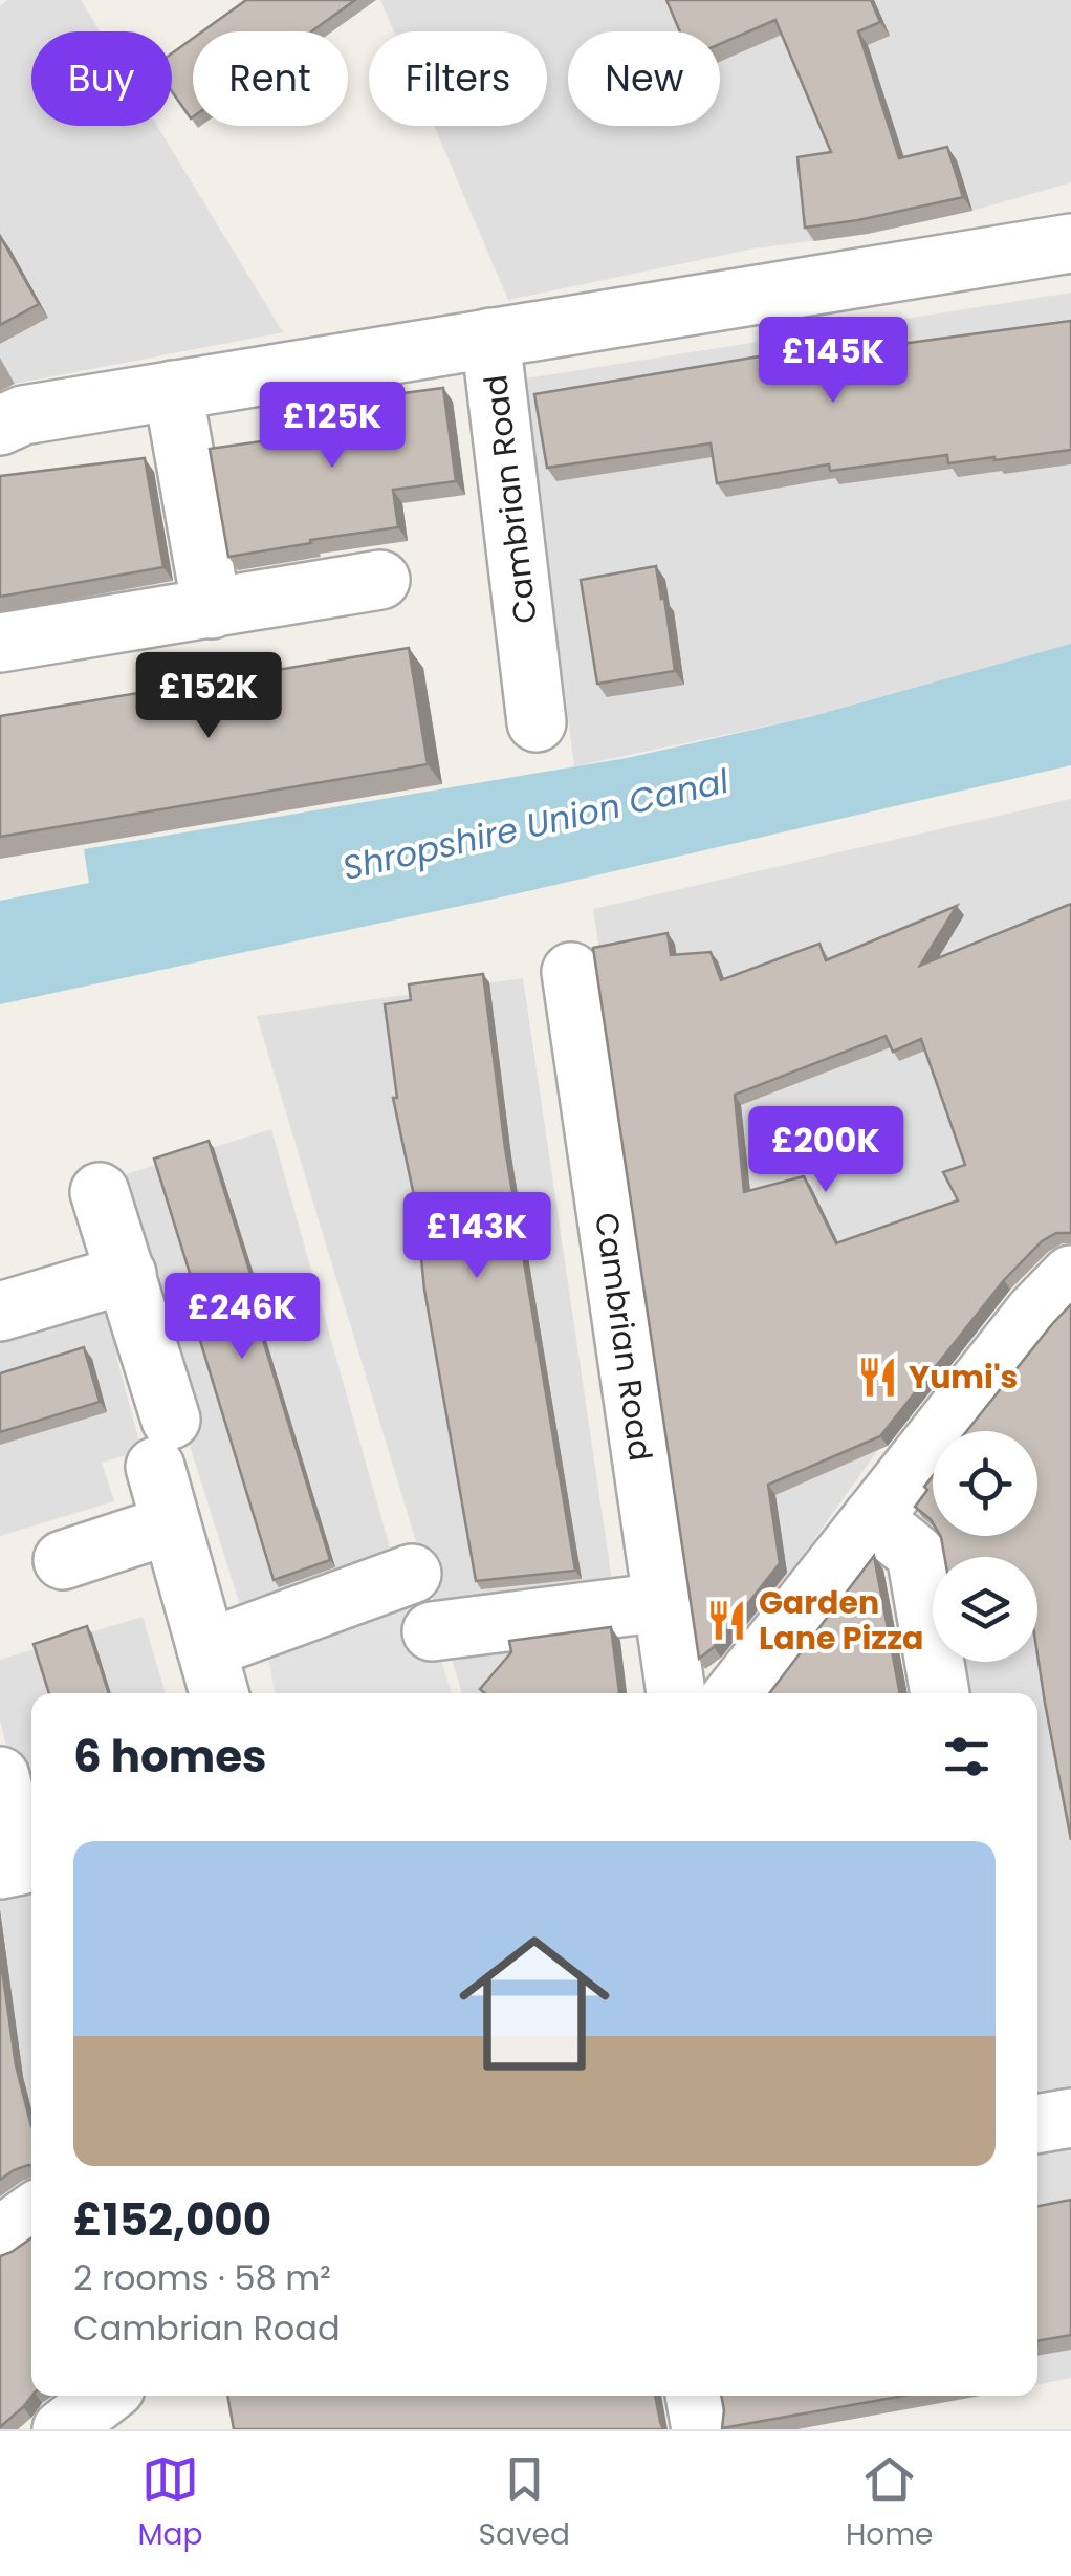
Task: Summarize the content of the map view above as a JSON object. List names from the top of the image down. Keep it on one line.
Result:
{"streets":{"street":["Cambrian Road"]},"water":["Shropshire Union Canal"],"places":{"restaurant":["Yumi's","Garden Lane Pizza"]},"page":{"chip":["Buy","Rent","Filters","New"],"price":["£145K","£125K","£152K","£200K","£143K","£246K"],"heading":"6 homes","list":[{"name":"£152,000","note":"2 rooms · 58 m² · Cambrian Road"}],"tabs":["Map","Saved","Home"]}}
